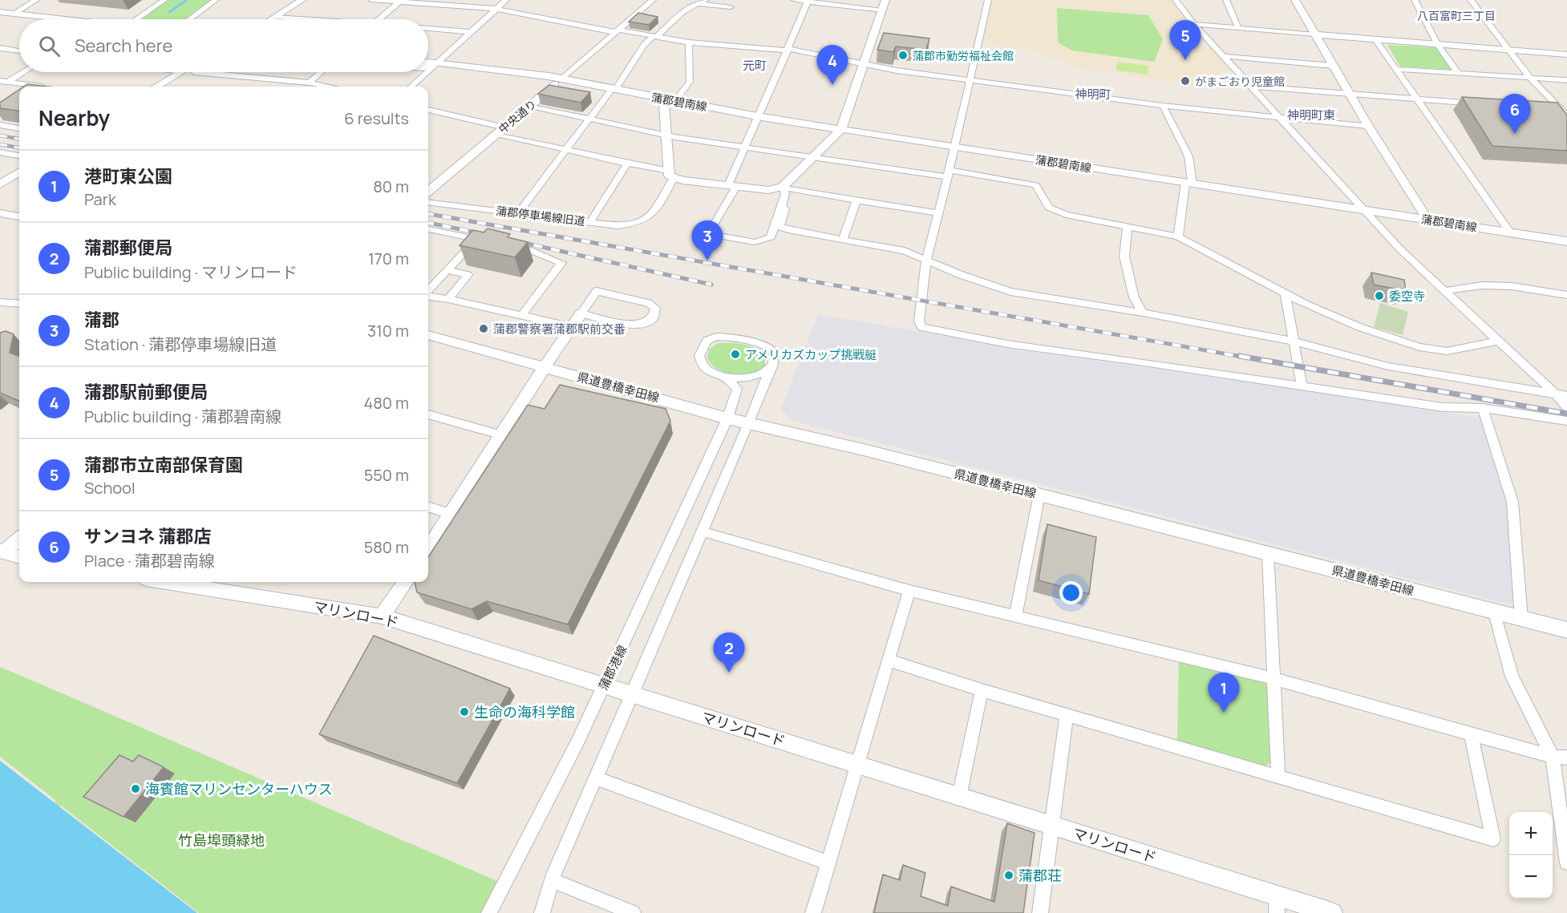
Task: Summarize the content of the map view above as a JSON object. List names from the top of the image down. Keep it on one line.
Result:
{"streets":{"street":["蒲郡碧南線","中央通り","蒲郡停車場線旧道","県道豊橋幸田線","マリンロード","蒲郡港線"]},"crossings":[["蒲郡碧南線","中央通り"],["県道豊橋幸田線","蒲郡港線"],["マリンロード","蒲郡港線"]],"districts":["八百富町三丁目","元町","神明町","神明町東"],"parks":["竹島埠頭緑地"],"places":["蒲郡市勤労福祉会館","がまごおり児童館","委空寺","蒲郡警察署蒲郡駅前交番","アメリカズカップ挑戦艇","生命の海科学館","海賓館マリンセンターハウス","蒲郡荘"],"page":{"search":"Search here","pins":["5","4","6","3","2","1"],"heading":["Nearby","6 results"],"list":[{"mark":"1","name":"港町東公園","note":"Park","value":"80 m"},{"mark":"2","name":"蒲郡郵便局","note":"Public building · マリンロード","value":"170 m"},{"mark":"3","name":"蒲郡","note":"Station · 蒲郡停車場線旧道","value":"310 m"},{"mark":"4","name":"蒲郡駅前郵便局","note":"Public building · 蒲郡碧南線","value":"480 m"},{"mark":"5","name":"蒲郡市立南部保育園","note":"School","value":"550 m"},{"mark":"6","name":"サンヨネ 蒲郡店","note":"Place · 蒲郡碧南線","value":"580 m"}],"map_buttons":["+","−"]}}
